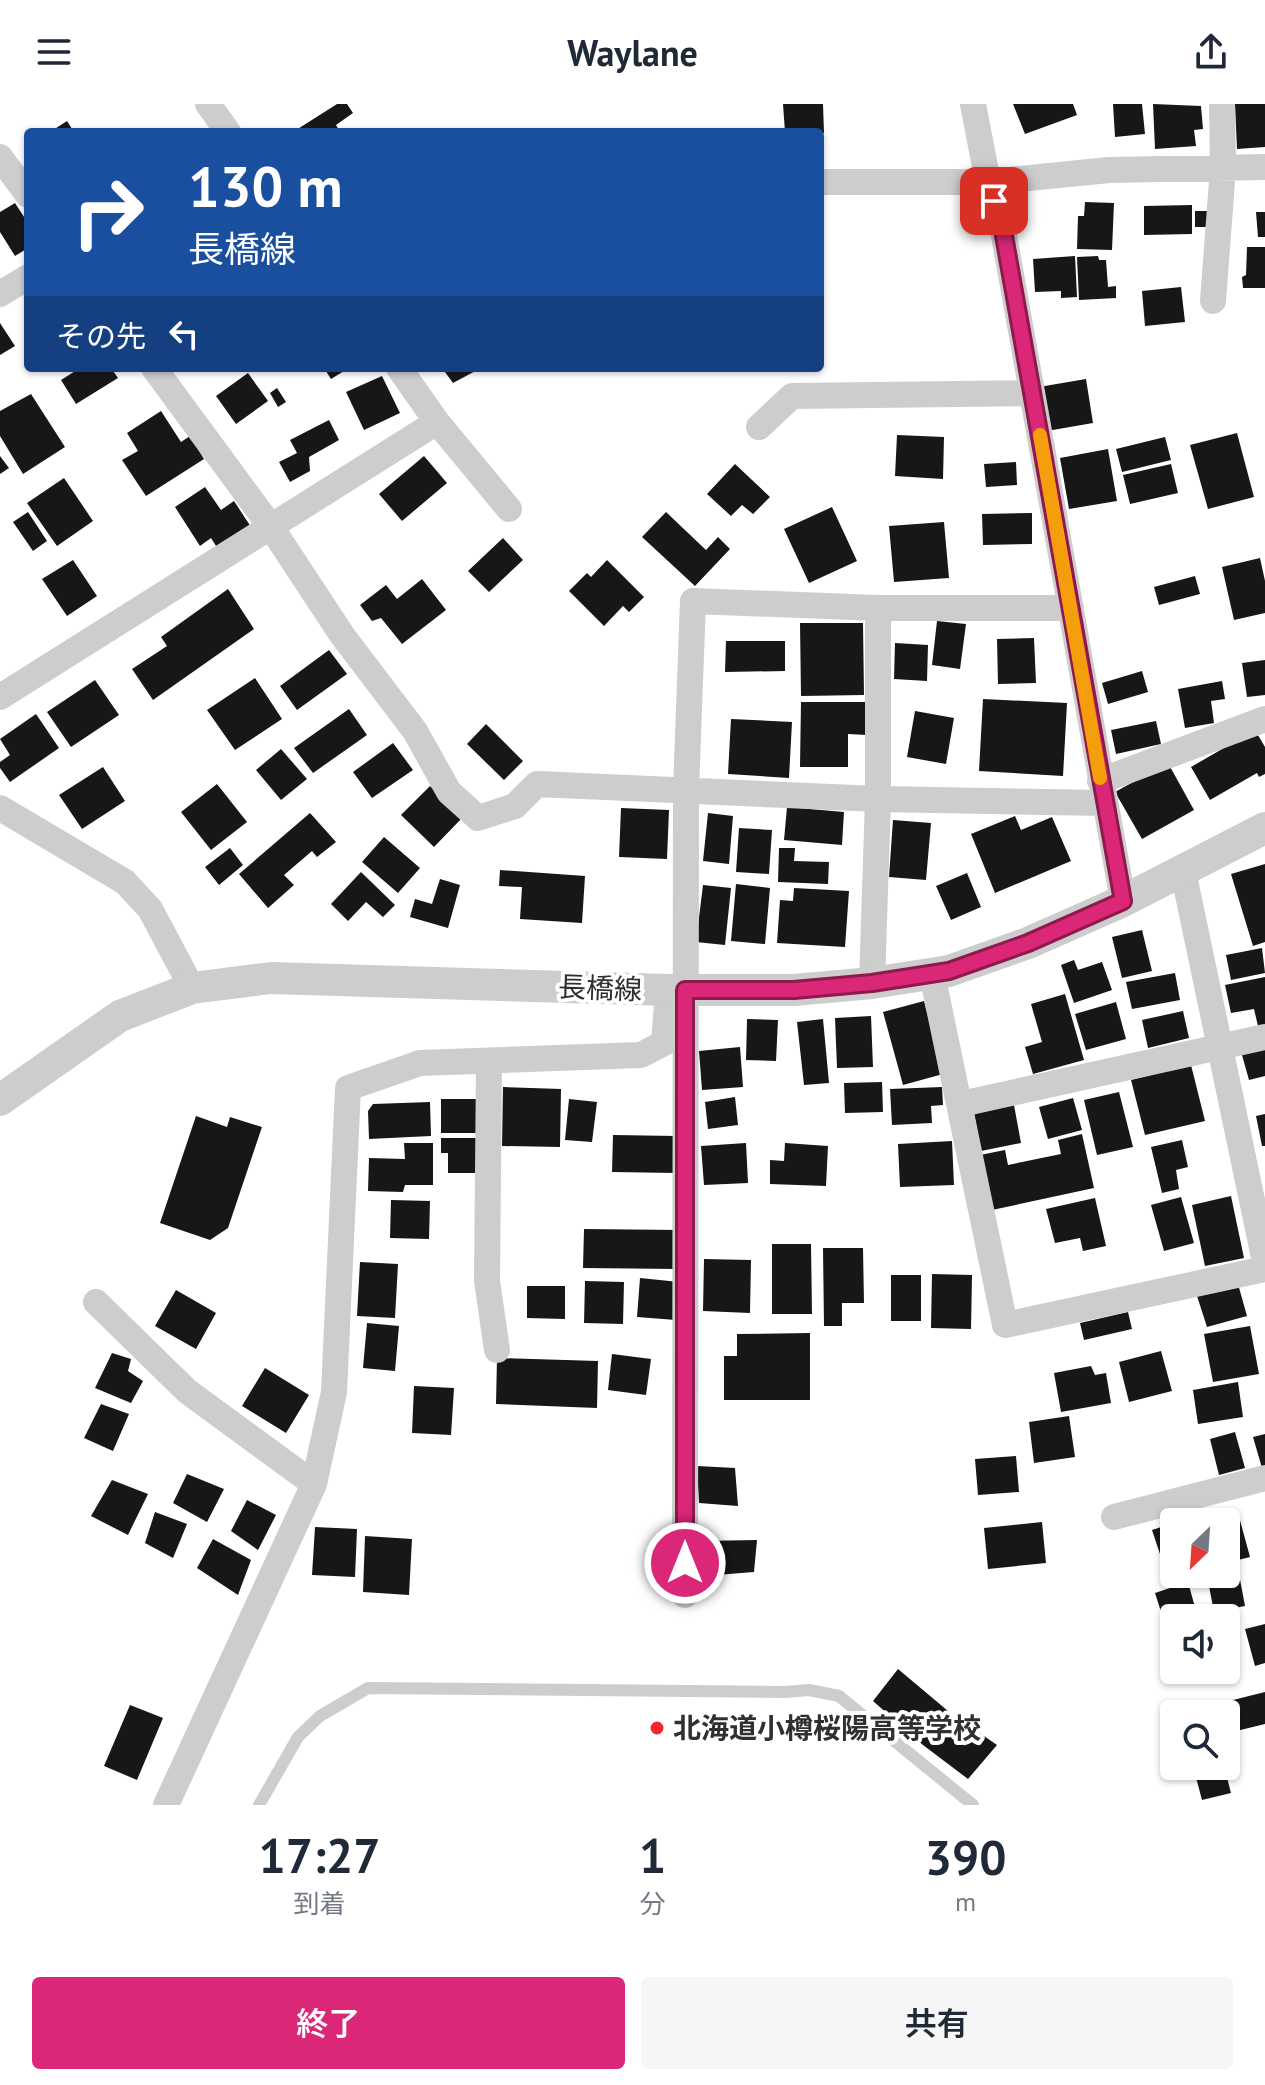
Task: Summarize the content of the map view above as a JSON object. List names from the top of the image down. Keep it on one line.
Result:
{"streets":{"street":["長橋線"]},"places":["北海道小樽桜陽高等学校"],"north":"bottom left","page":{"header":"Waylane","turn":["130 m","長橋線"],"then":"その先","eta":["17:27","到着","1","分","390","m"],"buttons":["終了","共有"]}}
